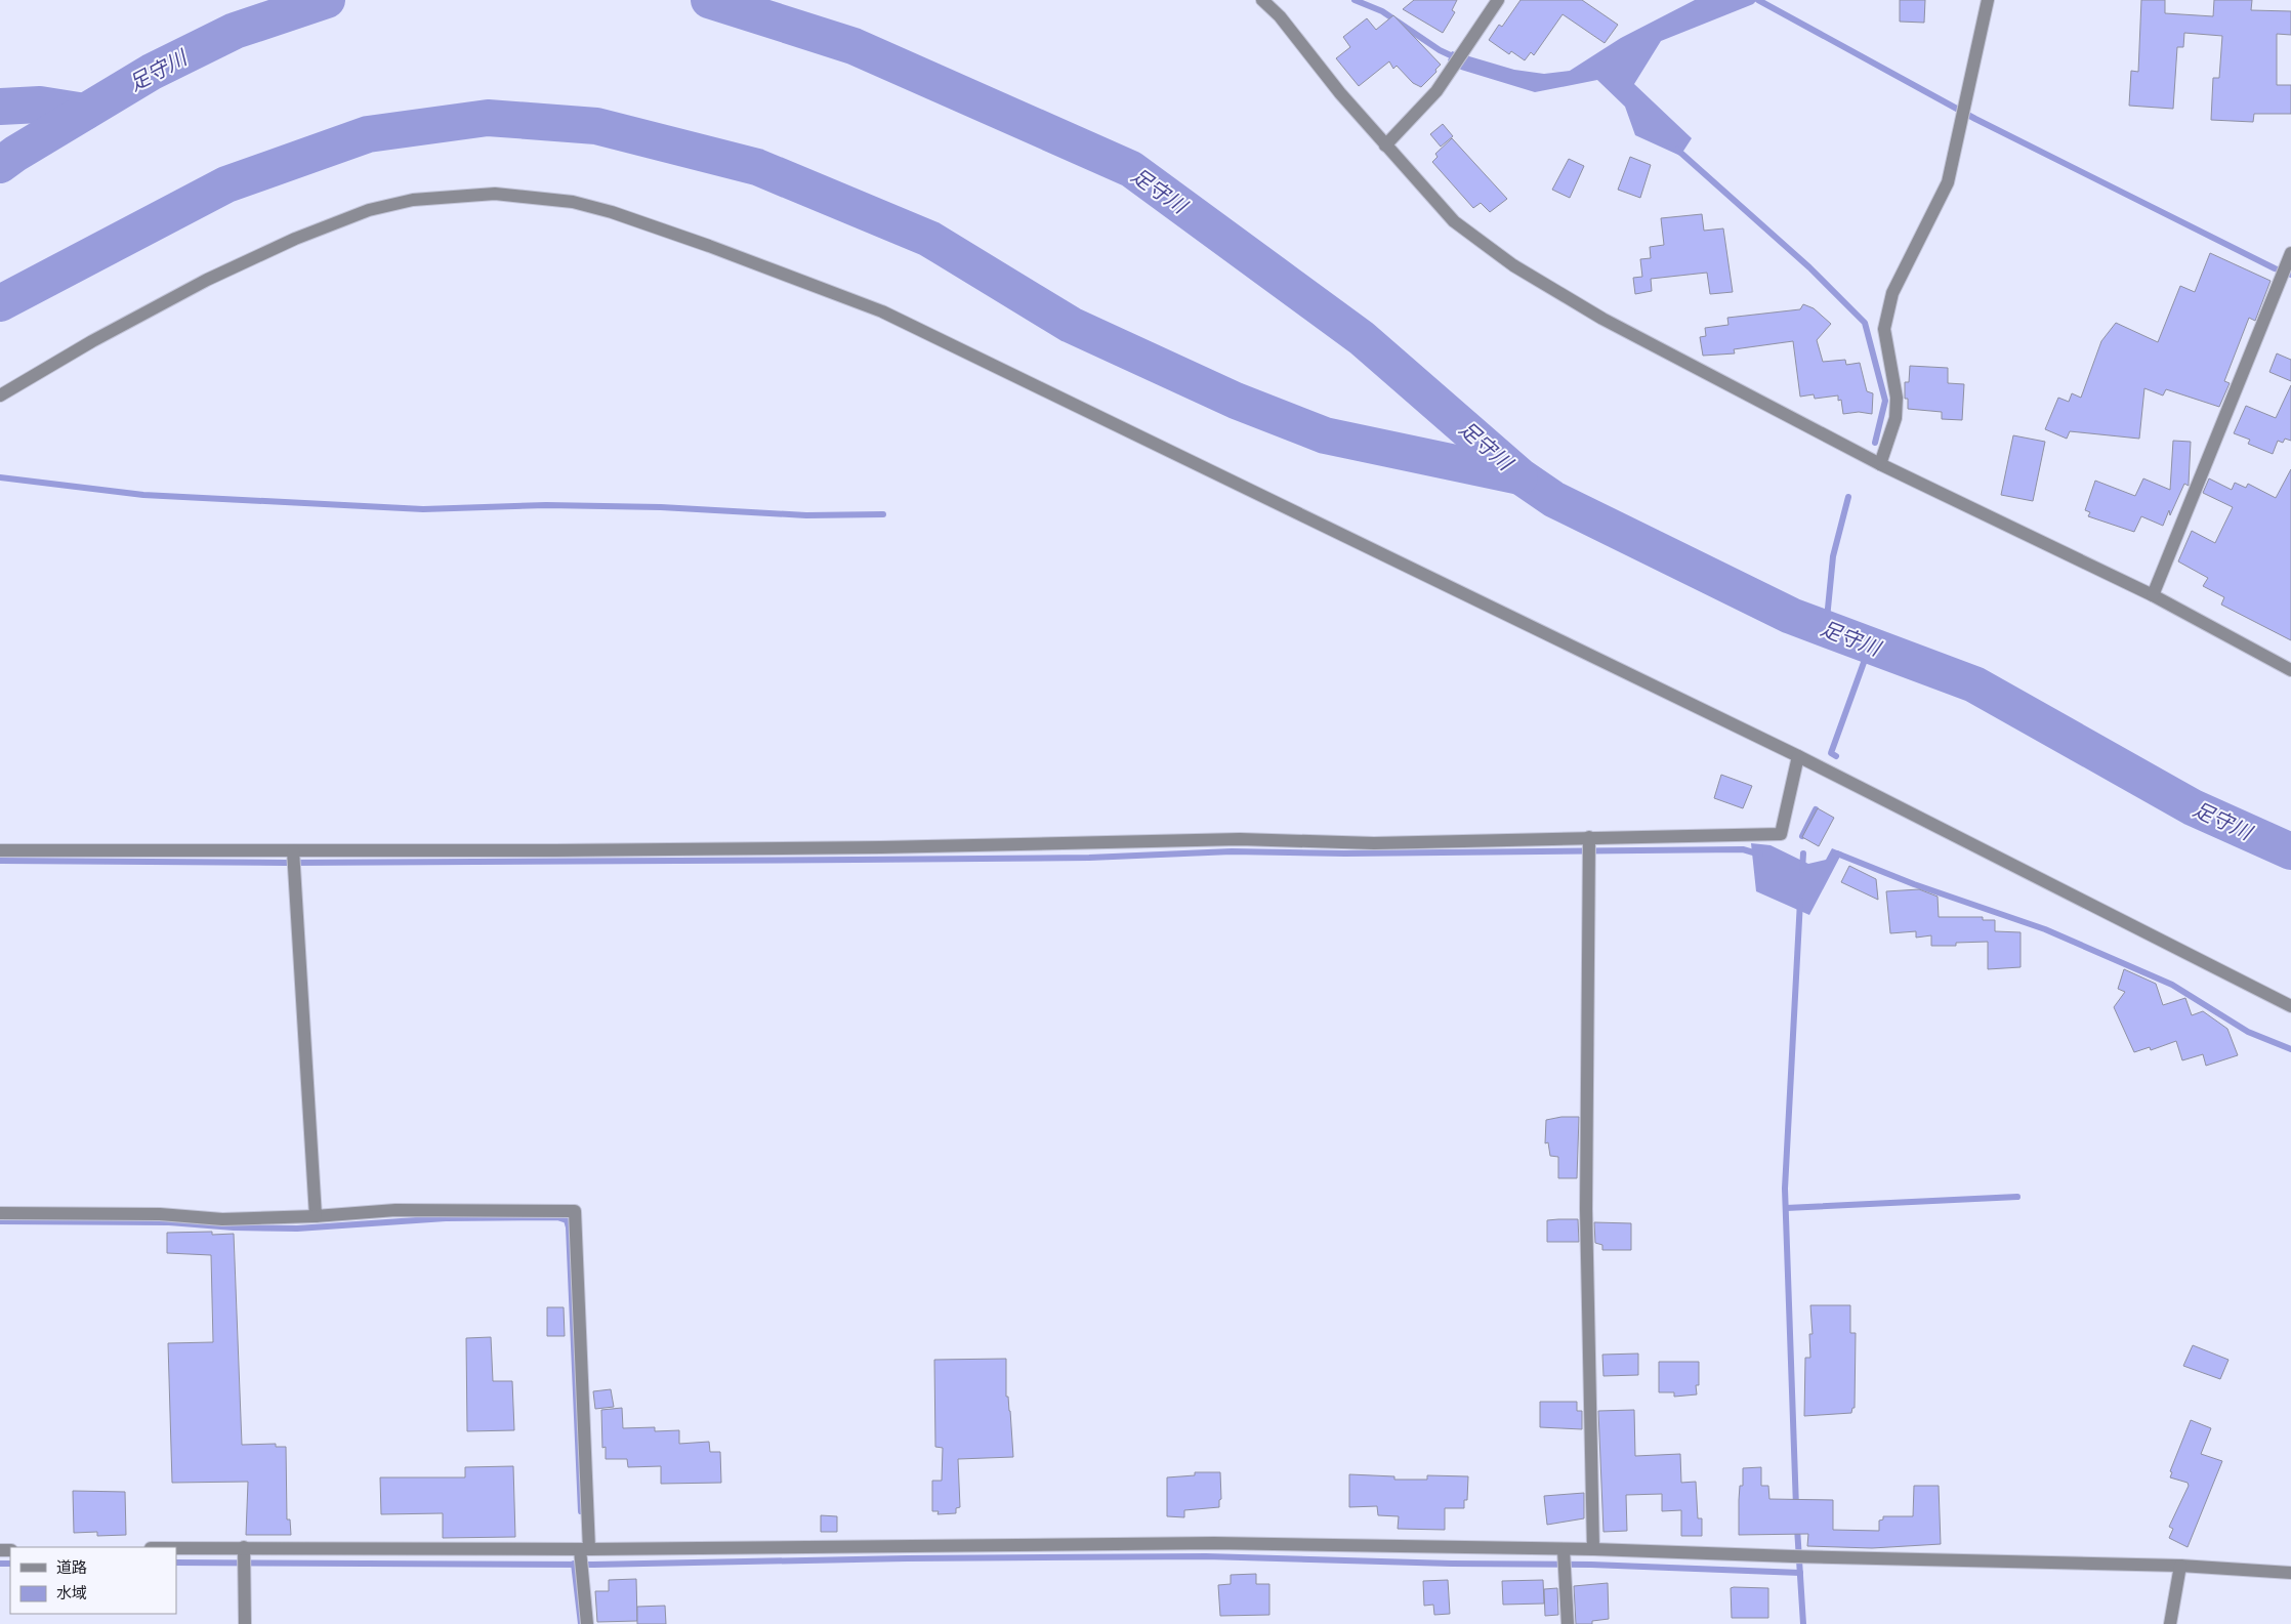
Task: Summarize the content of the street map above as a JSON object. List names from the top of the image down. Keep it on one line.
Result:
{"water":["足守川"],"legend":["道路","水域"]}
